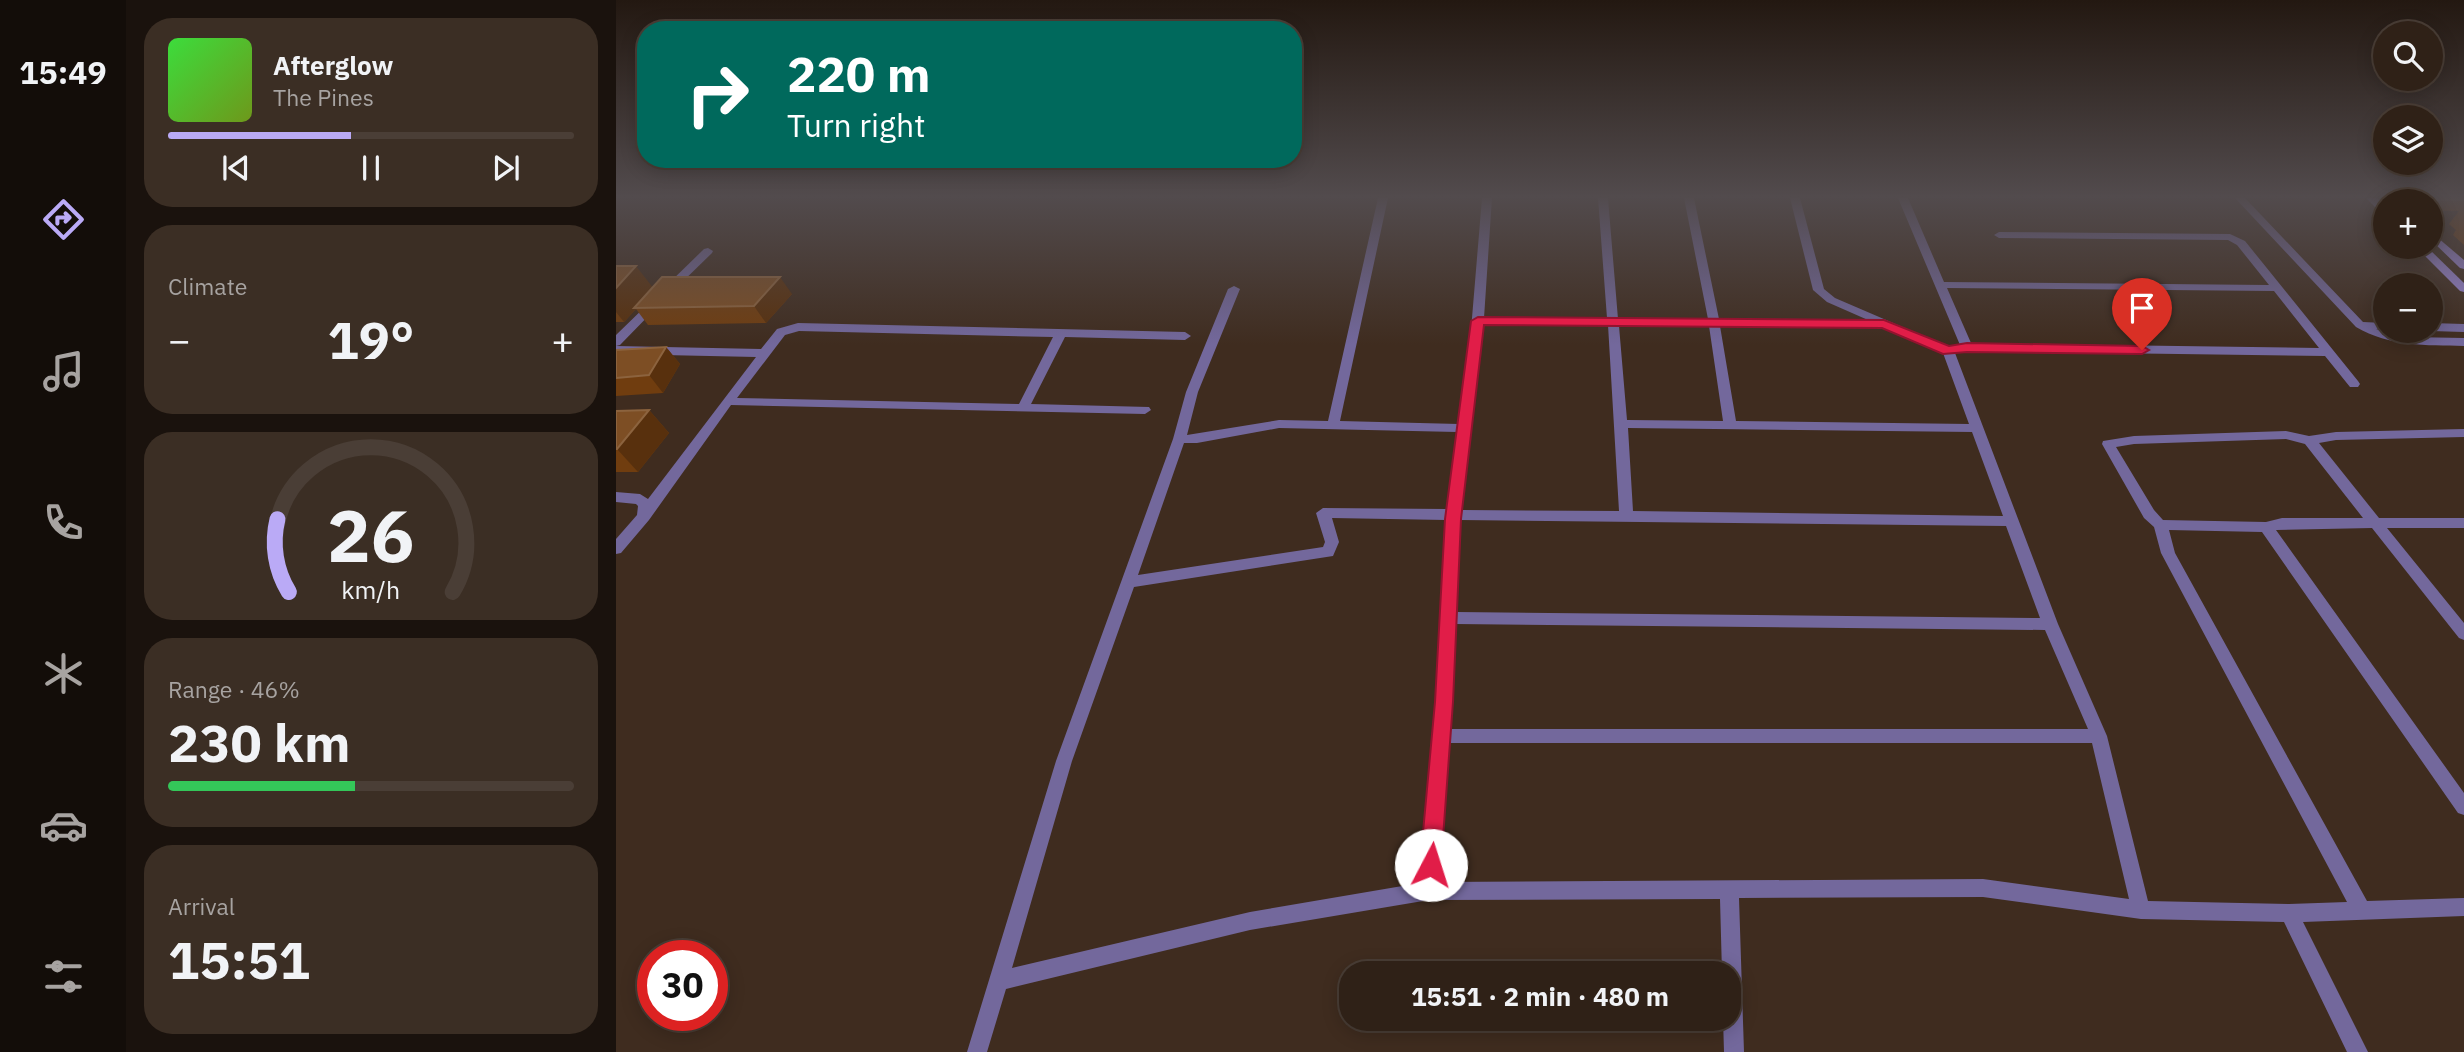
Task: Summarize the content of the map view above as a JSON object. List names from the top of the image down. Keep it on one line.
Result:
{"page":{"tabs":"15:49","map_buttons":["+","−"],"turn":["220 m","Turn right"],"song":["Afterglow","The Pines"],"tile":["Climate",["Range · 46%","230 km"],["Arrival","15:51"]],"heat":["−","19°","+"],"limit":"30","trip":"15:51 · 2 min · 480 m","gauge":["26","km/h"]}}
